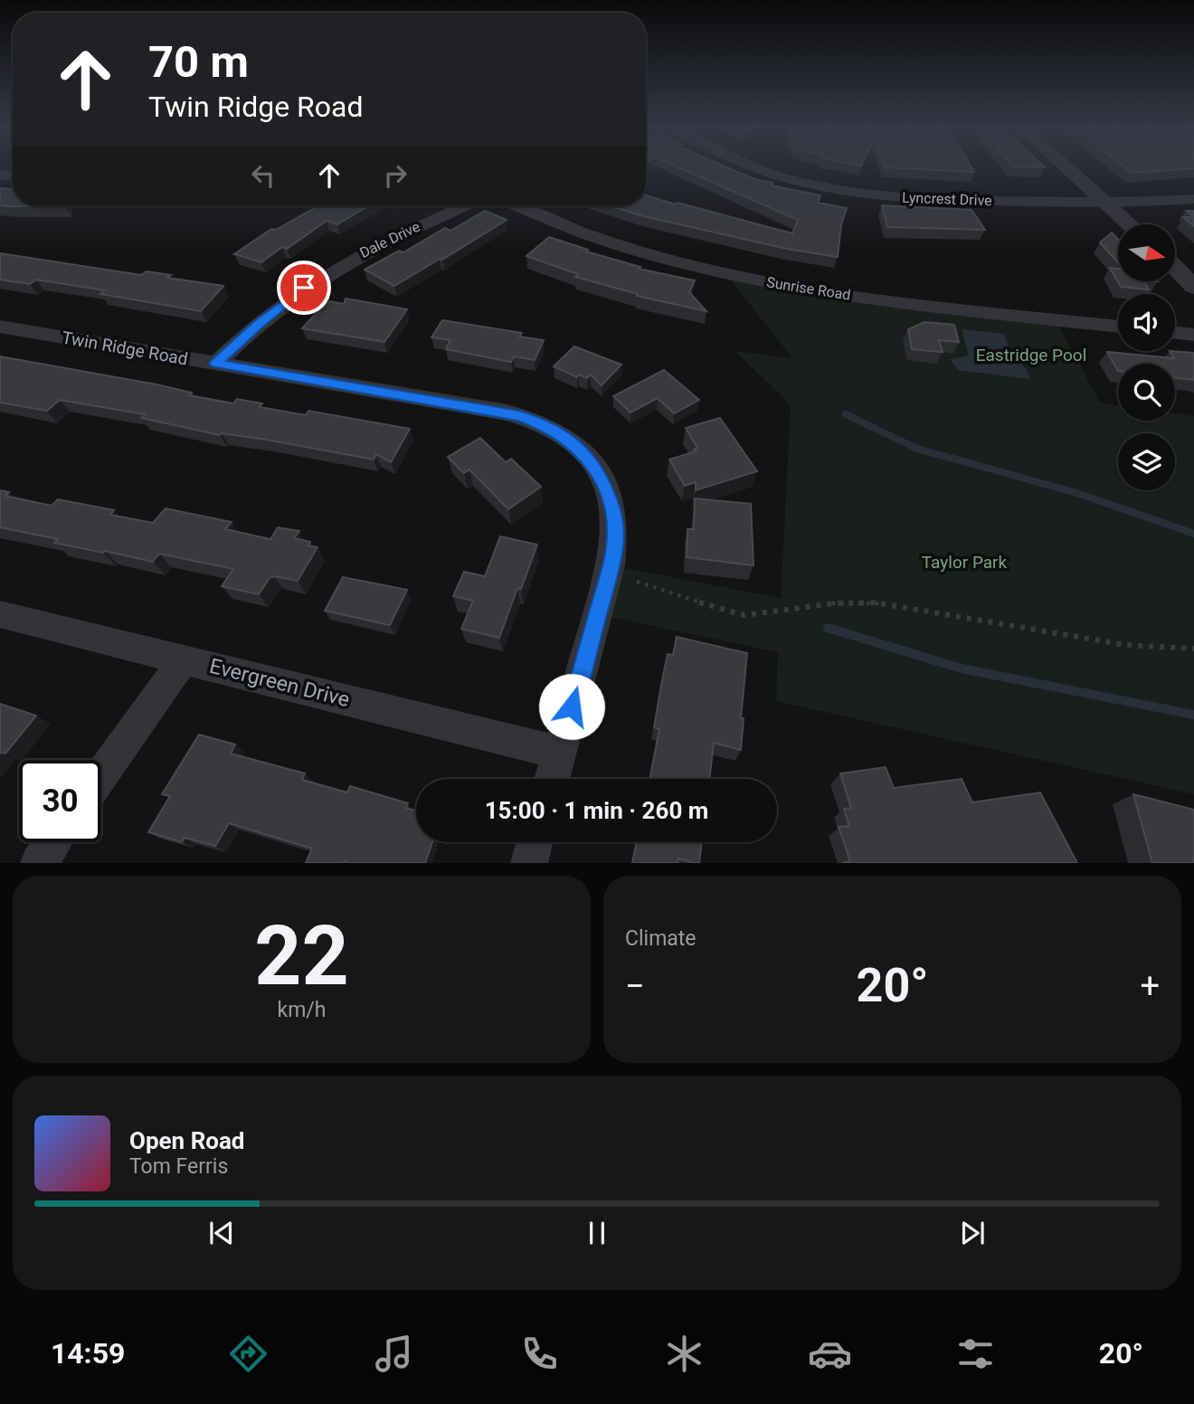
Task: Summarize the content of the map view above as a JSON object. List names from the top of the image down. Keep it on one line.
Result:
{"streets":{"street":["Lyncrest Drive","Dale Drive","Sunrise Road","Twin Ridge Road","Evergreen Drive"]},"crossings":[["Dale Drive","Twin Ridge Road"]],"parks":["Eastridge Pool","Taylor Park"],"north":"right","page":{"turn":["70 m","Twin Ridge Road"],"limit":"30","trip":"15:00 · 1 min · 260 m","tile":[["22","km/h"],"Climate"],"heat":["−","20°","+"],"song":["Open Road","Tom Ferris"],"tabs":["14:59","20°"]}}
